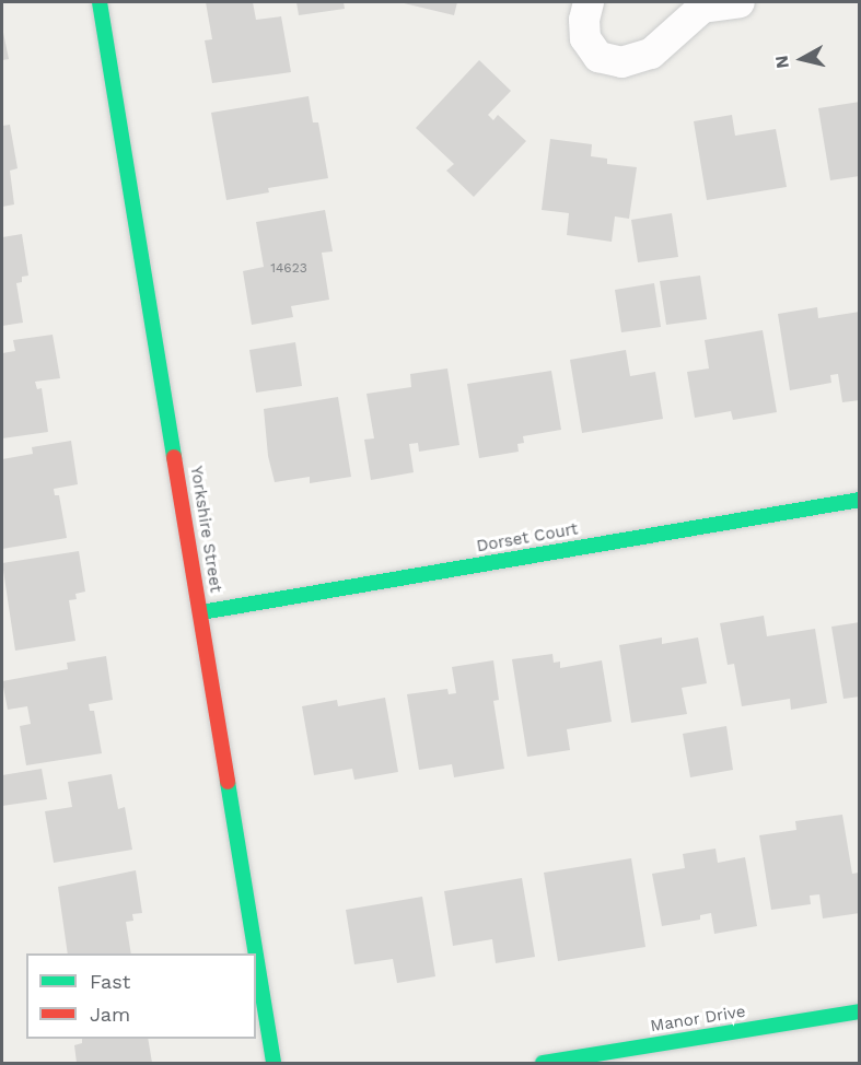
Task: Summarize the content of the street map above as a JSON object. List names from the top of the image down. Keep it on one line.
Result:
{"streets":{"street":["Yorkshire Street","Dorset Court","Manor Drive"]},"crossings":[["Yorkshire Street","Dorset Court"]],"house_numbers":["14623"],"legend":["Fast","Jam"],"north":"left"}
